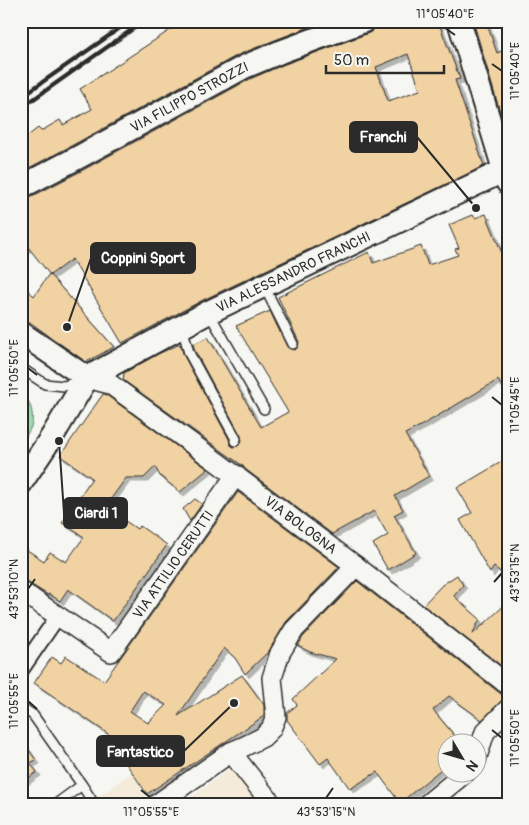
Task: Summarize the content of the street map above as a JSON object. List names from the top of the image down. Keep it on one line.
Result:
{"streets":{"street":["VIA FILIPPO STROZZI","VIA ALESSANDRO FRANCHI","VIA BOLOGNA","VIA ATTILIO CERUTTI"]},"crossings":[["VIA ALESSANDRO FRANCHI","VIA BOLOGNA"],["VIA BOLOGNA","VIA ATTILIO CERUTTI"]],"places":["Franchi","Coppini Sport","Ciardi 1","Fantastico"],"scale_bar":"50 m","north":"bottom right","coordinates":["11°05'40\"E","11°05'50\"E","11°05'45\"E","43°53'15\"N","43°53'10\"N","11°05'55\"E"]}
